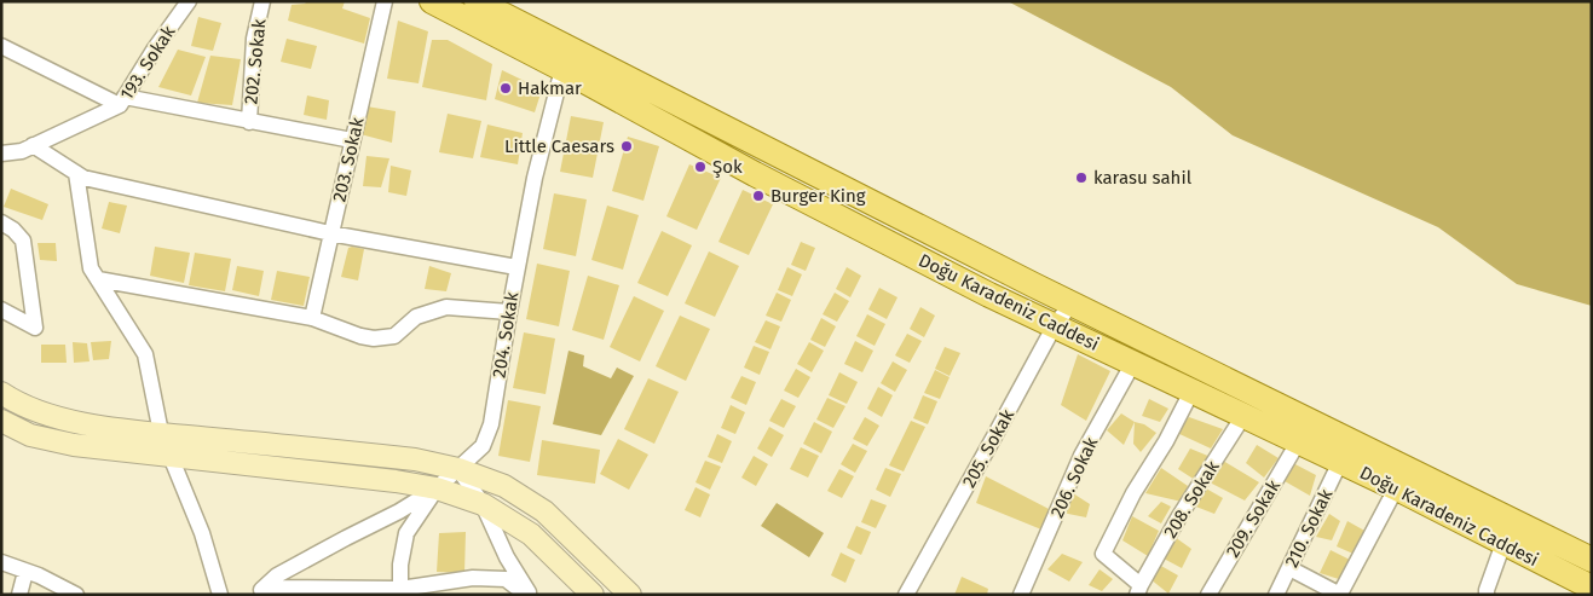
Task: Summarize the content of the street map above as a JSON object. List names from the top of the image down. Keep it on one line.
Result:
{"streets":{"main road":["Doğu Karadeniz Caddesi"],"street":["202. Sokak","193. Sokak","203. Sokak","204. Sokak","205. Sokak","206. Sokak","208. Sokak","209. Sokak","210. Sokak"]},"crossings":[["Doğu Karadeniz Caddesi","204. Sokak"],["Doğu Karadeniz Caddesi","205. Sokak"],["Doğu Karadeniz Caddesi","206. Sokak"],["Doğu Karadeniz Caddesi","208. Sokak"],["Doğu Karadeniz Caddesi","209. Sokak"],["Doğu Karadeniz Caddesi","210. Sokak"]],"places":["Hakmar","Little Caesars","Şok","karasu sahil","Burger King"]}
